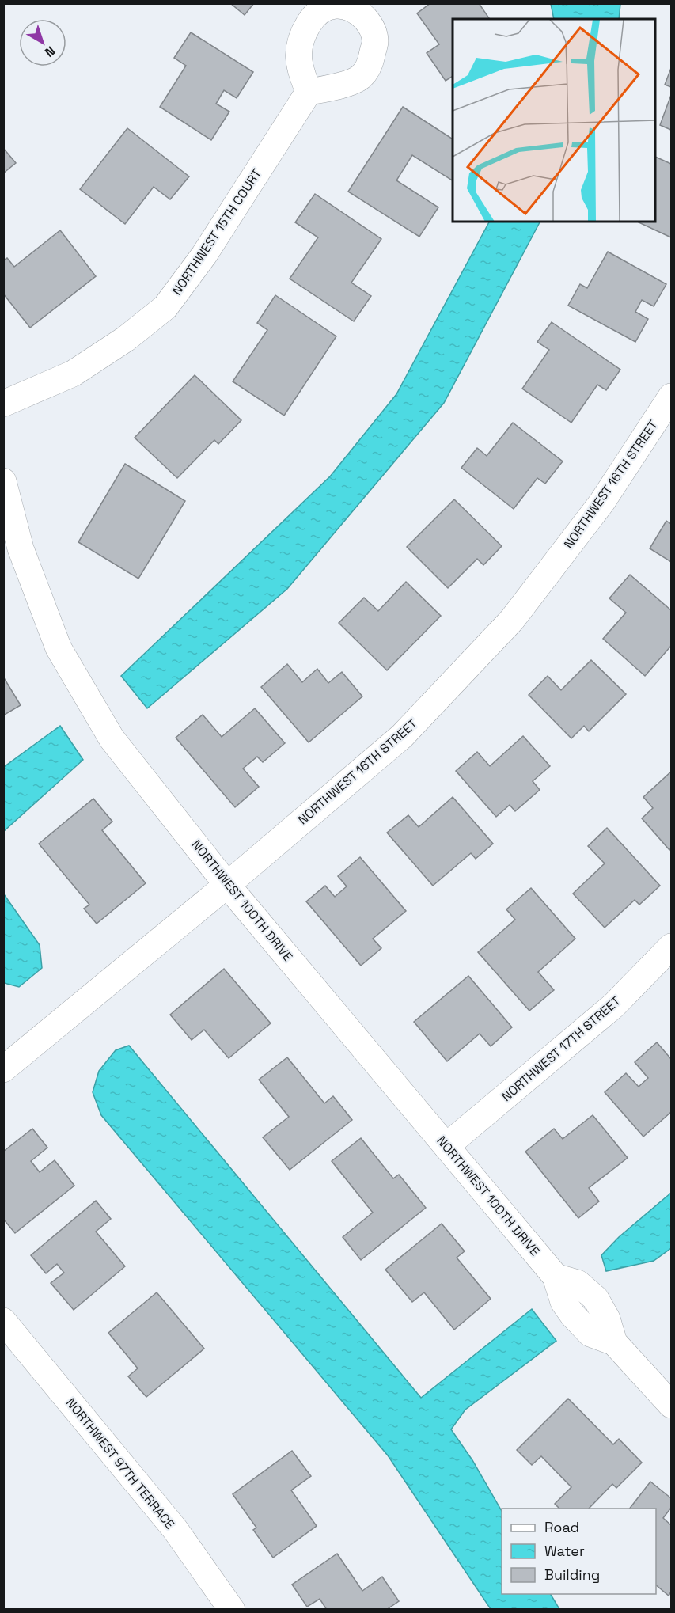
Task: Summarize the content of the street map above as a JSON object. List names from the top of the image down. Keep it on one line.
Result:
{"streets":{"street":["NORTHWEST 15TH COURT","NORTHWEST 16TH STREET","NORTHWEST 100TH DRIVE","NORTHWEST 17TH STREET","NORTHWEST 97TH TERRACE"]},"crossings":[["NORTHWEST 16TH STREET","NORTHWEST 100TH DRIVE"],["NORTHWEST 100TH DRIVE","NORTHWEST 17TH STREET"]],"legend":["Road","Water","Building"],"north":"bottom right"}
